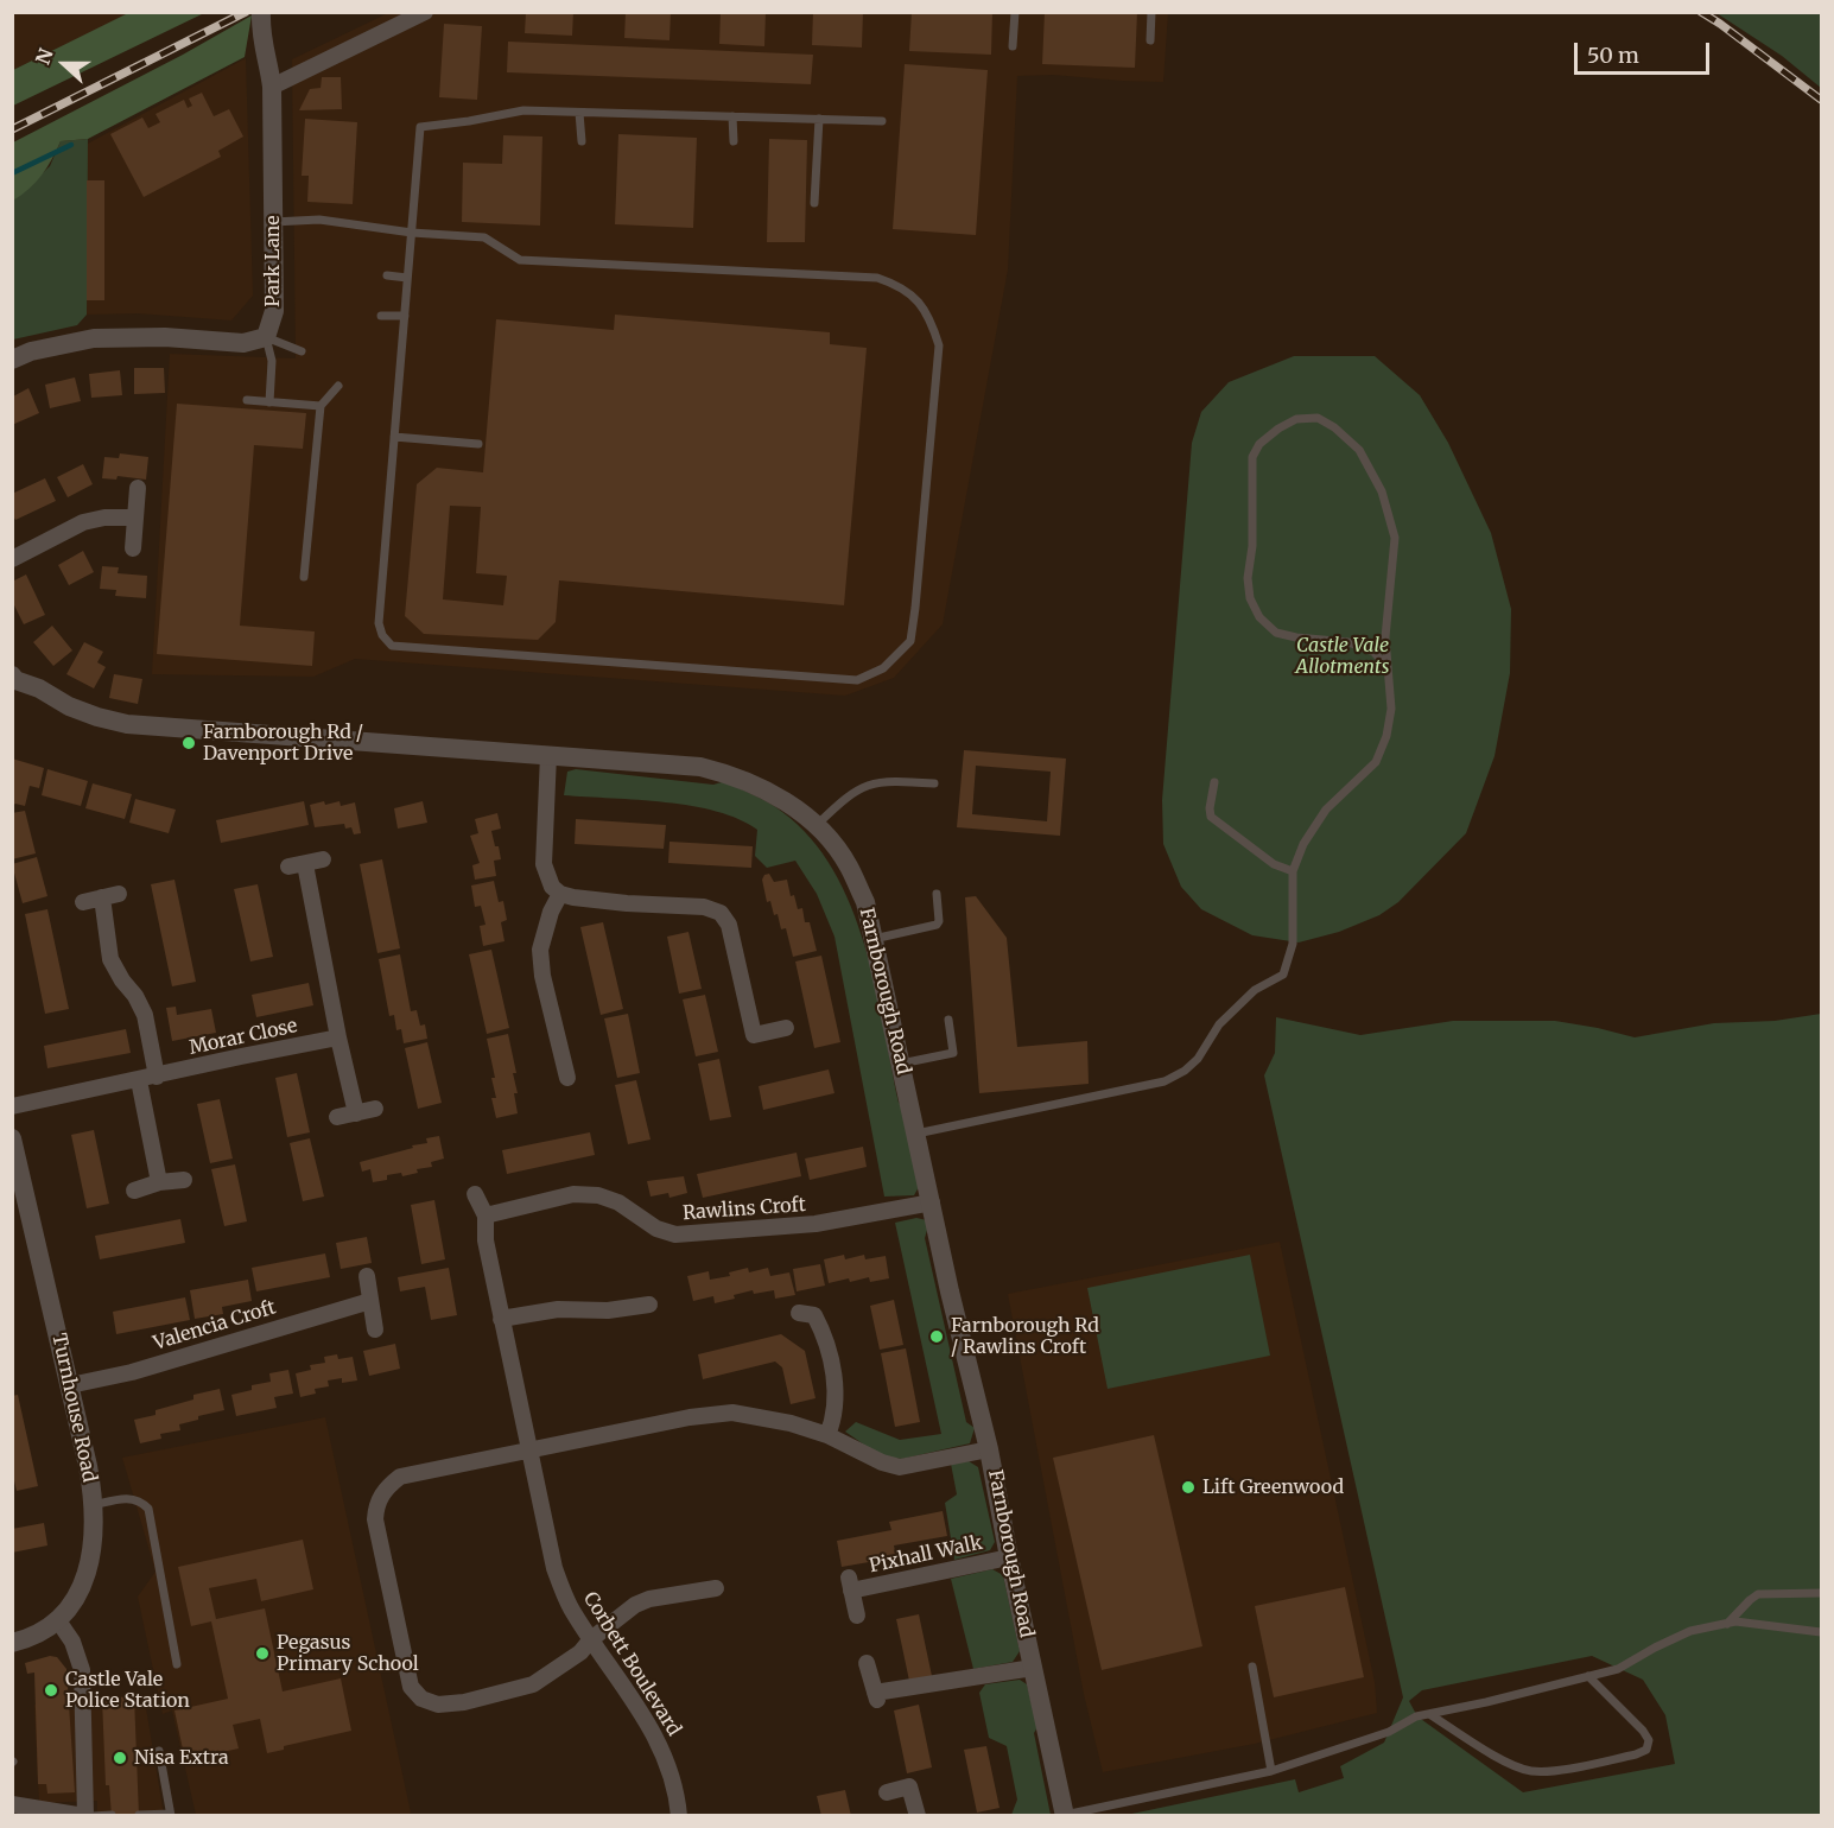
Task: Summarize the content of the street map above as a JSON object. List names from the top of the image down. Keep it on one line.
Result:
{"streets":{"street":["Park Lane","Farnborough Road","Morar Close","Rawlins Croft","Valencia Croft","Turnhouse Road","Pixhall Walk","Corbett Boulevard"]},"crossings":[["Farnborough Road","Rawlins Croft"],["Farnborough Road","Pixhall Walk"],["Rawlins Croft","Corbett Boulevard"],["Valencia Croft","Turnhouse Road"]],"parks":["Castle Vale Allotments"],"places":["Farnborough Rd / Davenport Drive","Farnborough Rd / Rawlins Croft","Lift Greenwood","Pegasus Primary School","Castle Vale Police Station","Nisa Extra"],"scale_bar":"50 m","north":"left"}
